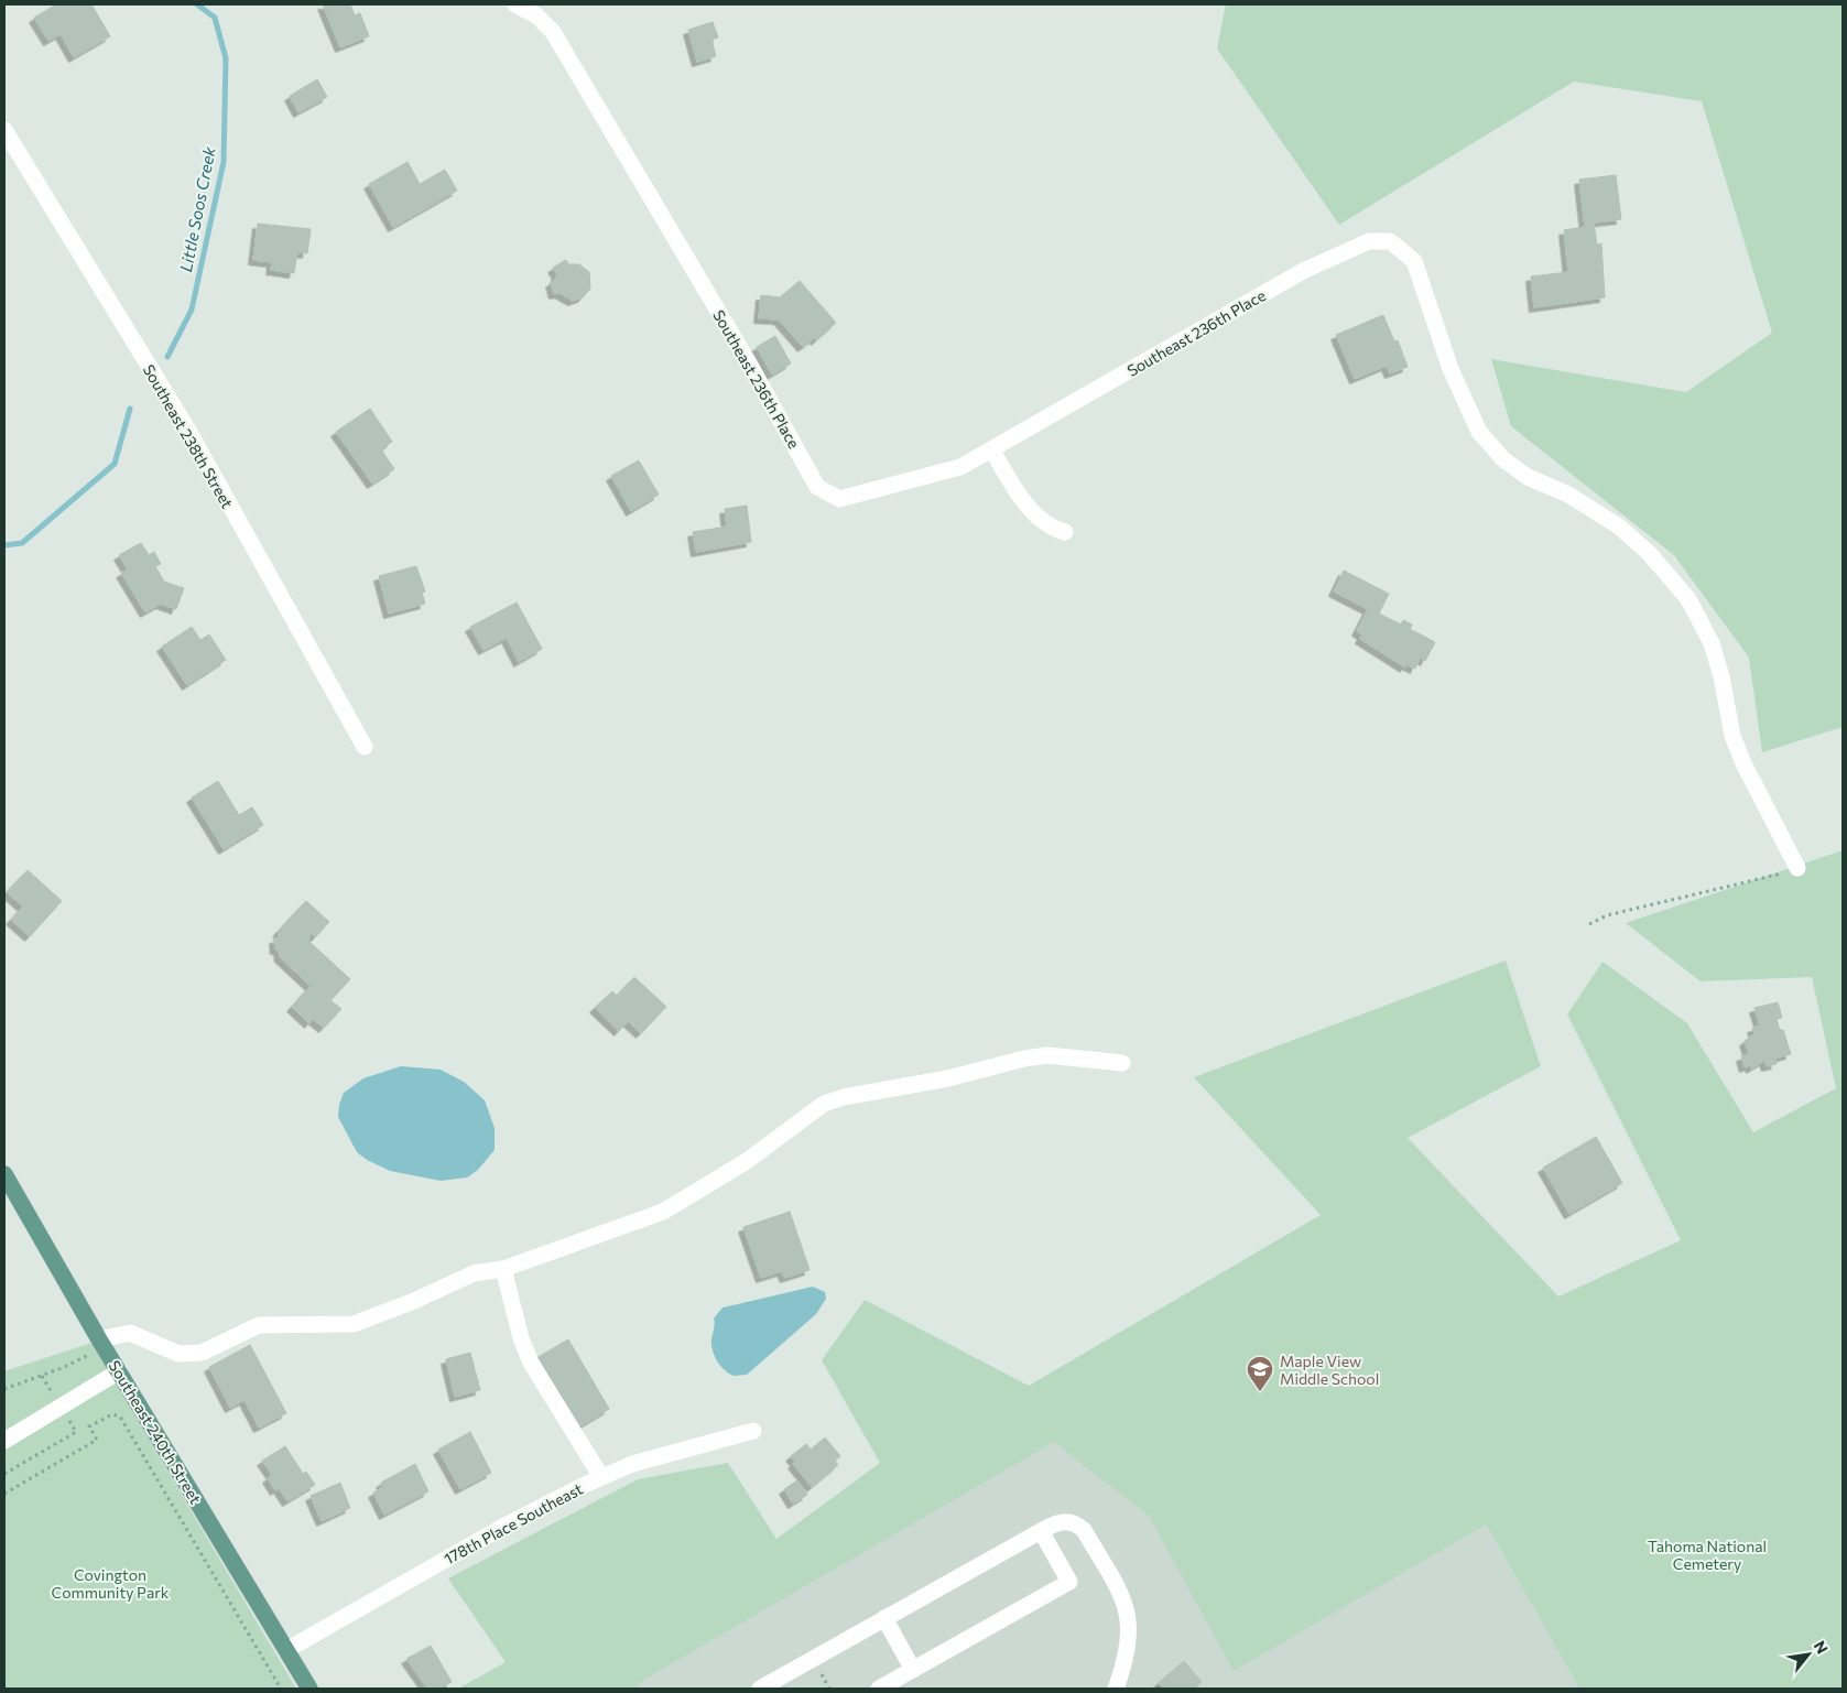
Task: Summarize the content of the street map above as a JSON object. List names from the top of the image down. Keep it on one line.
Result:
{"streets":{"main road":["Southeast 240th Street"],"street":["Southeast 236th Place","Southeast 238th Street","178th Place Southeast"]},"crossings":[["Southeast 240th Street","178th Place Southeast"]],"water":["Little Soos Creek"],"parks":["Tahoma National Cemetery","Covington Community Park"],"places":{"school or university":["Maple View Middle School"]},"north":"top right"}
